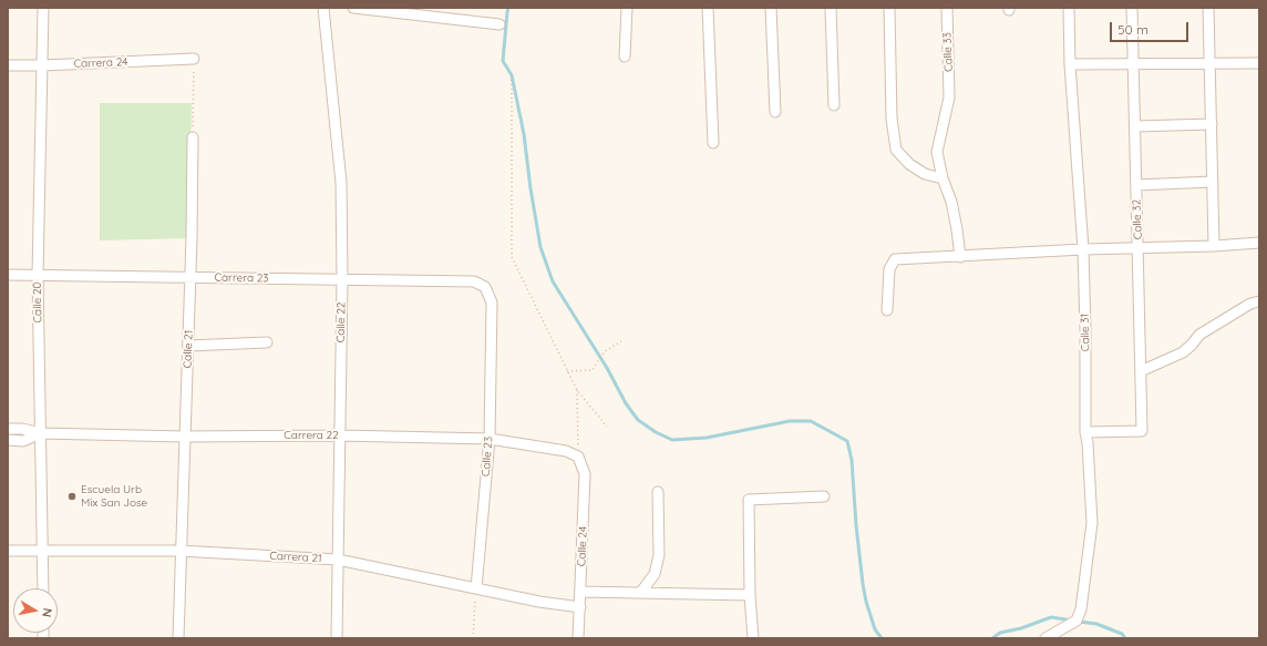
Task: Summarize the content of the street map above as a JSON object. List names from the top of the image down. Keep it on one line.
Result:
{"streets":{"street":["Calle 33","Carrera 24","Calle 32","Carrera 23","Calle 20","Calle 22","Calle 31","Calle 21","Carrera 22","Calle 23","Calle 24","Carrera 21"]},"crossings":[["Carrera 24","Calle 20"],["Calle 32","Calle 31"],["Carrera 23","Calle 20"],["Carrera 23","Calle 22"],["Carrera 23","Calle 21"],["Carrera 23","Calle 23"],["Calle 20","Carrera 22"],["Calle 20","Carrera 21"],["Calle 22","Carrera 22"],["Calle 22","Carrera 21"],["Calle 21","Carrera 22"],["Calle 21","Carrera 21"],["Carrera 22","Calle 23"],["Carrera 22","Calle 24"],["Calle 23","Carrera 21"],["Calle 24","Carrera 21"]],"places":["Escuela Urb Mix San Jose"],"scale_bar":"50 m","north":"right"}
